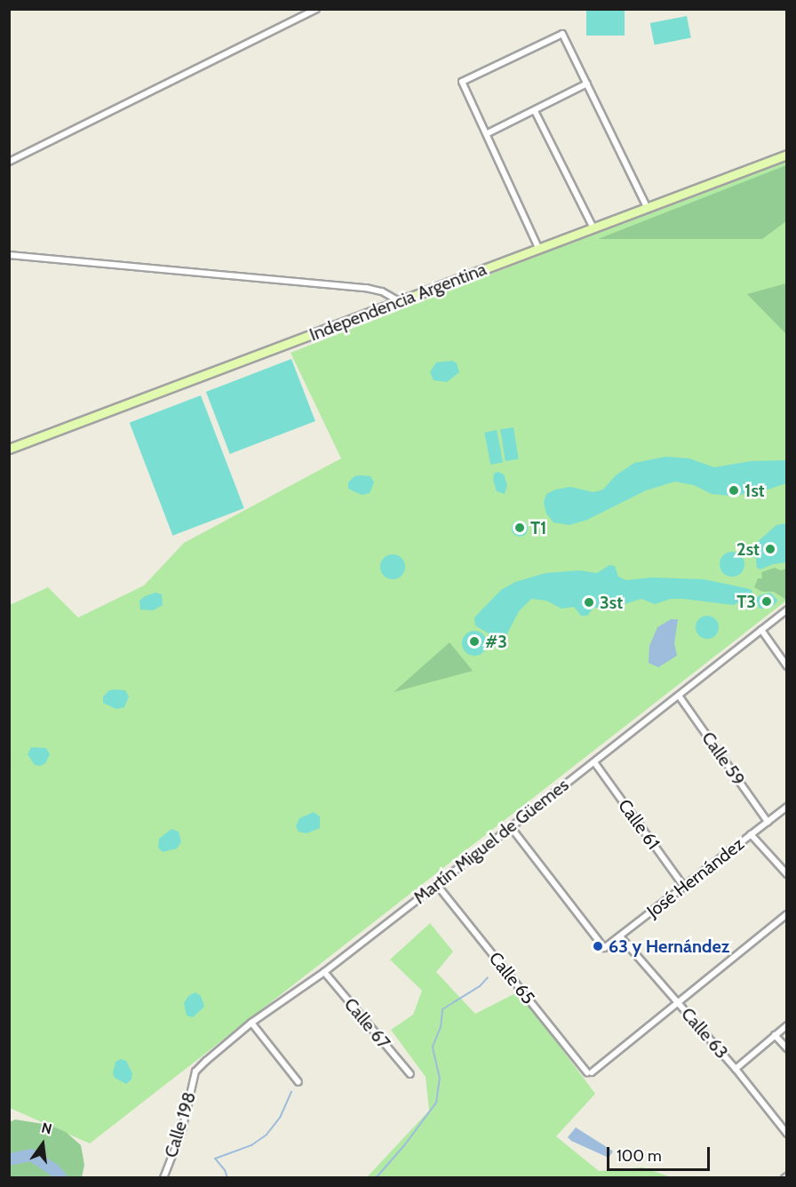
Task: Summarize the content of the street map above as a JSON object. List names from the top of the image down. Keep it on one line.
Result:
{"streets":{"main road":["Independencia Argentina"],"street":["Calle 59","Calle 61","Martín Miguel de Güemes","José Hernández","Calle 65","Calle 67","Calle 63","Calle 198"]},"crossings":[["Calle 59","Martín Miguel de Güemes"],["Calle 59","José Hernández"],["Calle 61","Martín Miguel de Güemes"],["Calle 61","José Hernández"],["Martín Miguel de Güemes","José Hernández"],["Martín Miguel de Güemes","Calle 65"],["Martín Miguel de Güemes","Calle 67"],["Martín Miguel de Güemes","Calle 198"],["José Hernández","Calle 63"],["Calle 65","Calle 63"]],"places":["1st","T1","2st","T3","3st","#3","63 y Hernández"],"scale_bar":"100 m","north":"top"}
